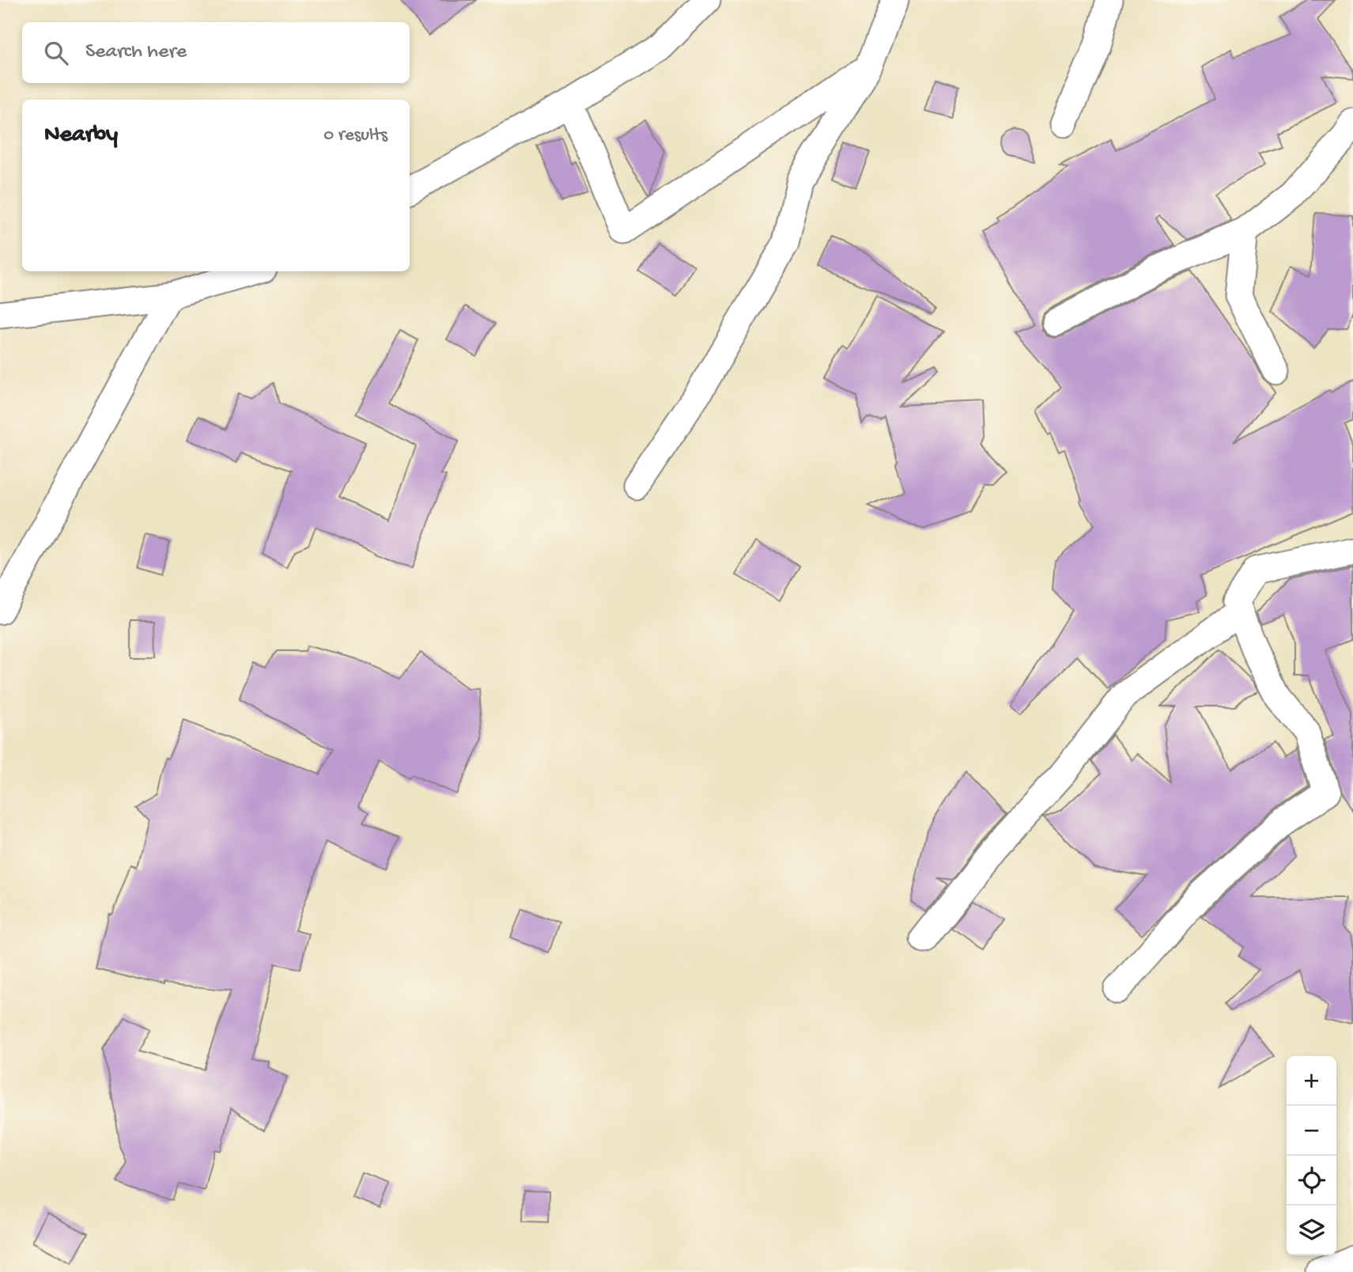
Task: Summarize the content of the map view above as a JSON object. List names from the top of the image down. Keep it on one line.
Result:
{"page":{"search":"Search here","heading":["Nearby","0 results"],"map_buttons":["+","−"]}}
